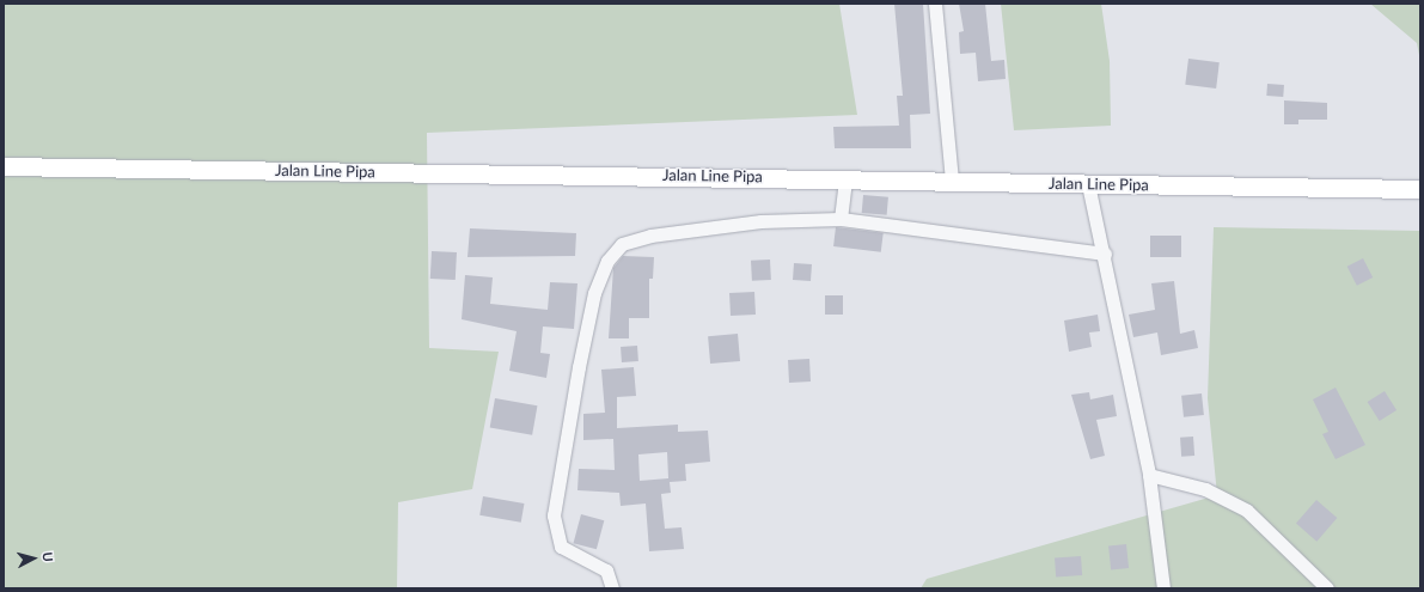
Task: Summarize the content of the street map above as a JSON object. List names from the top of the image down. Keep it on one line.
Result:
{"streets":{"main road":["Jalan Line Pipa"]},"north":"right"}
